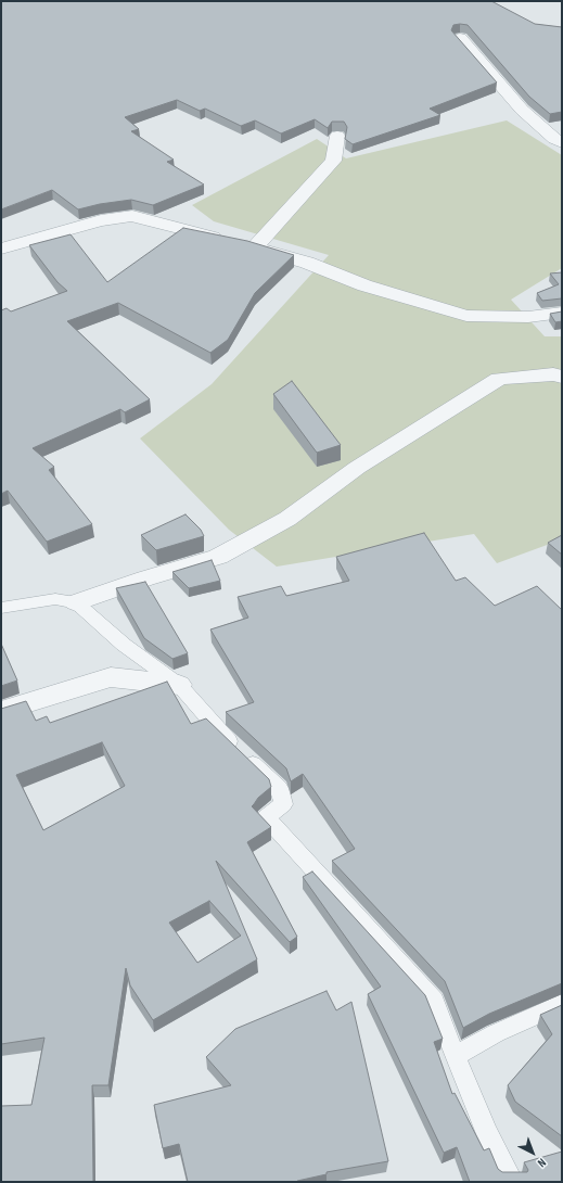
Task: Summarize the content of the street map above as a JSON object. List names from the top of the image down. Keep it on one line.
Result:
{"north":"bottom right"}
